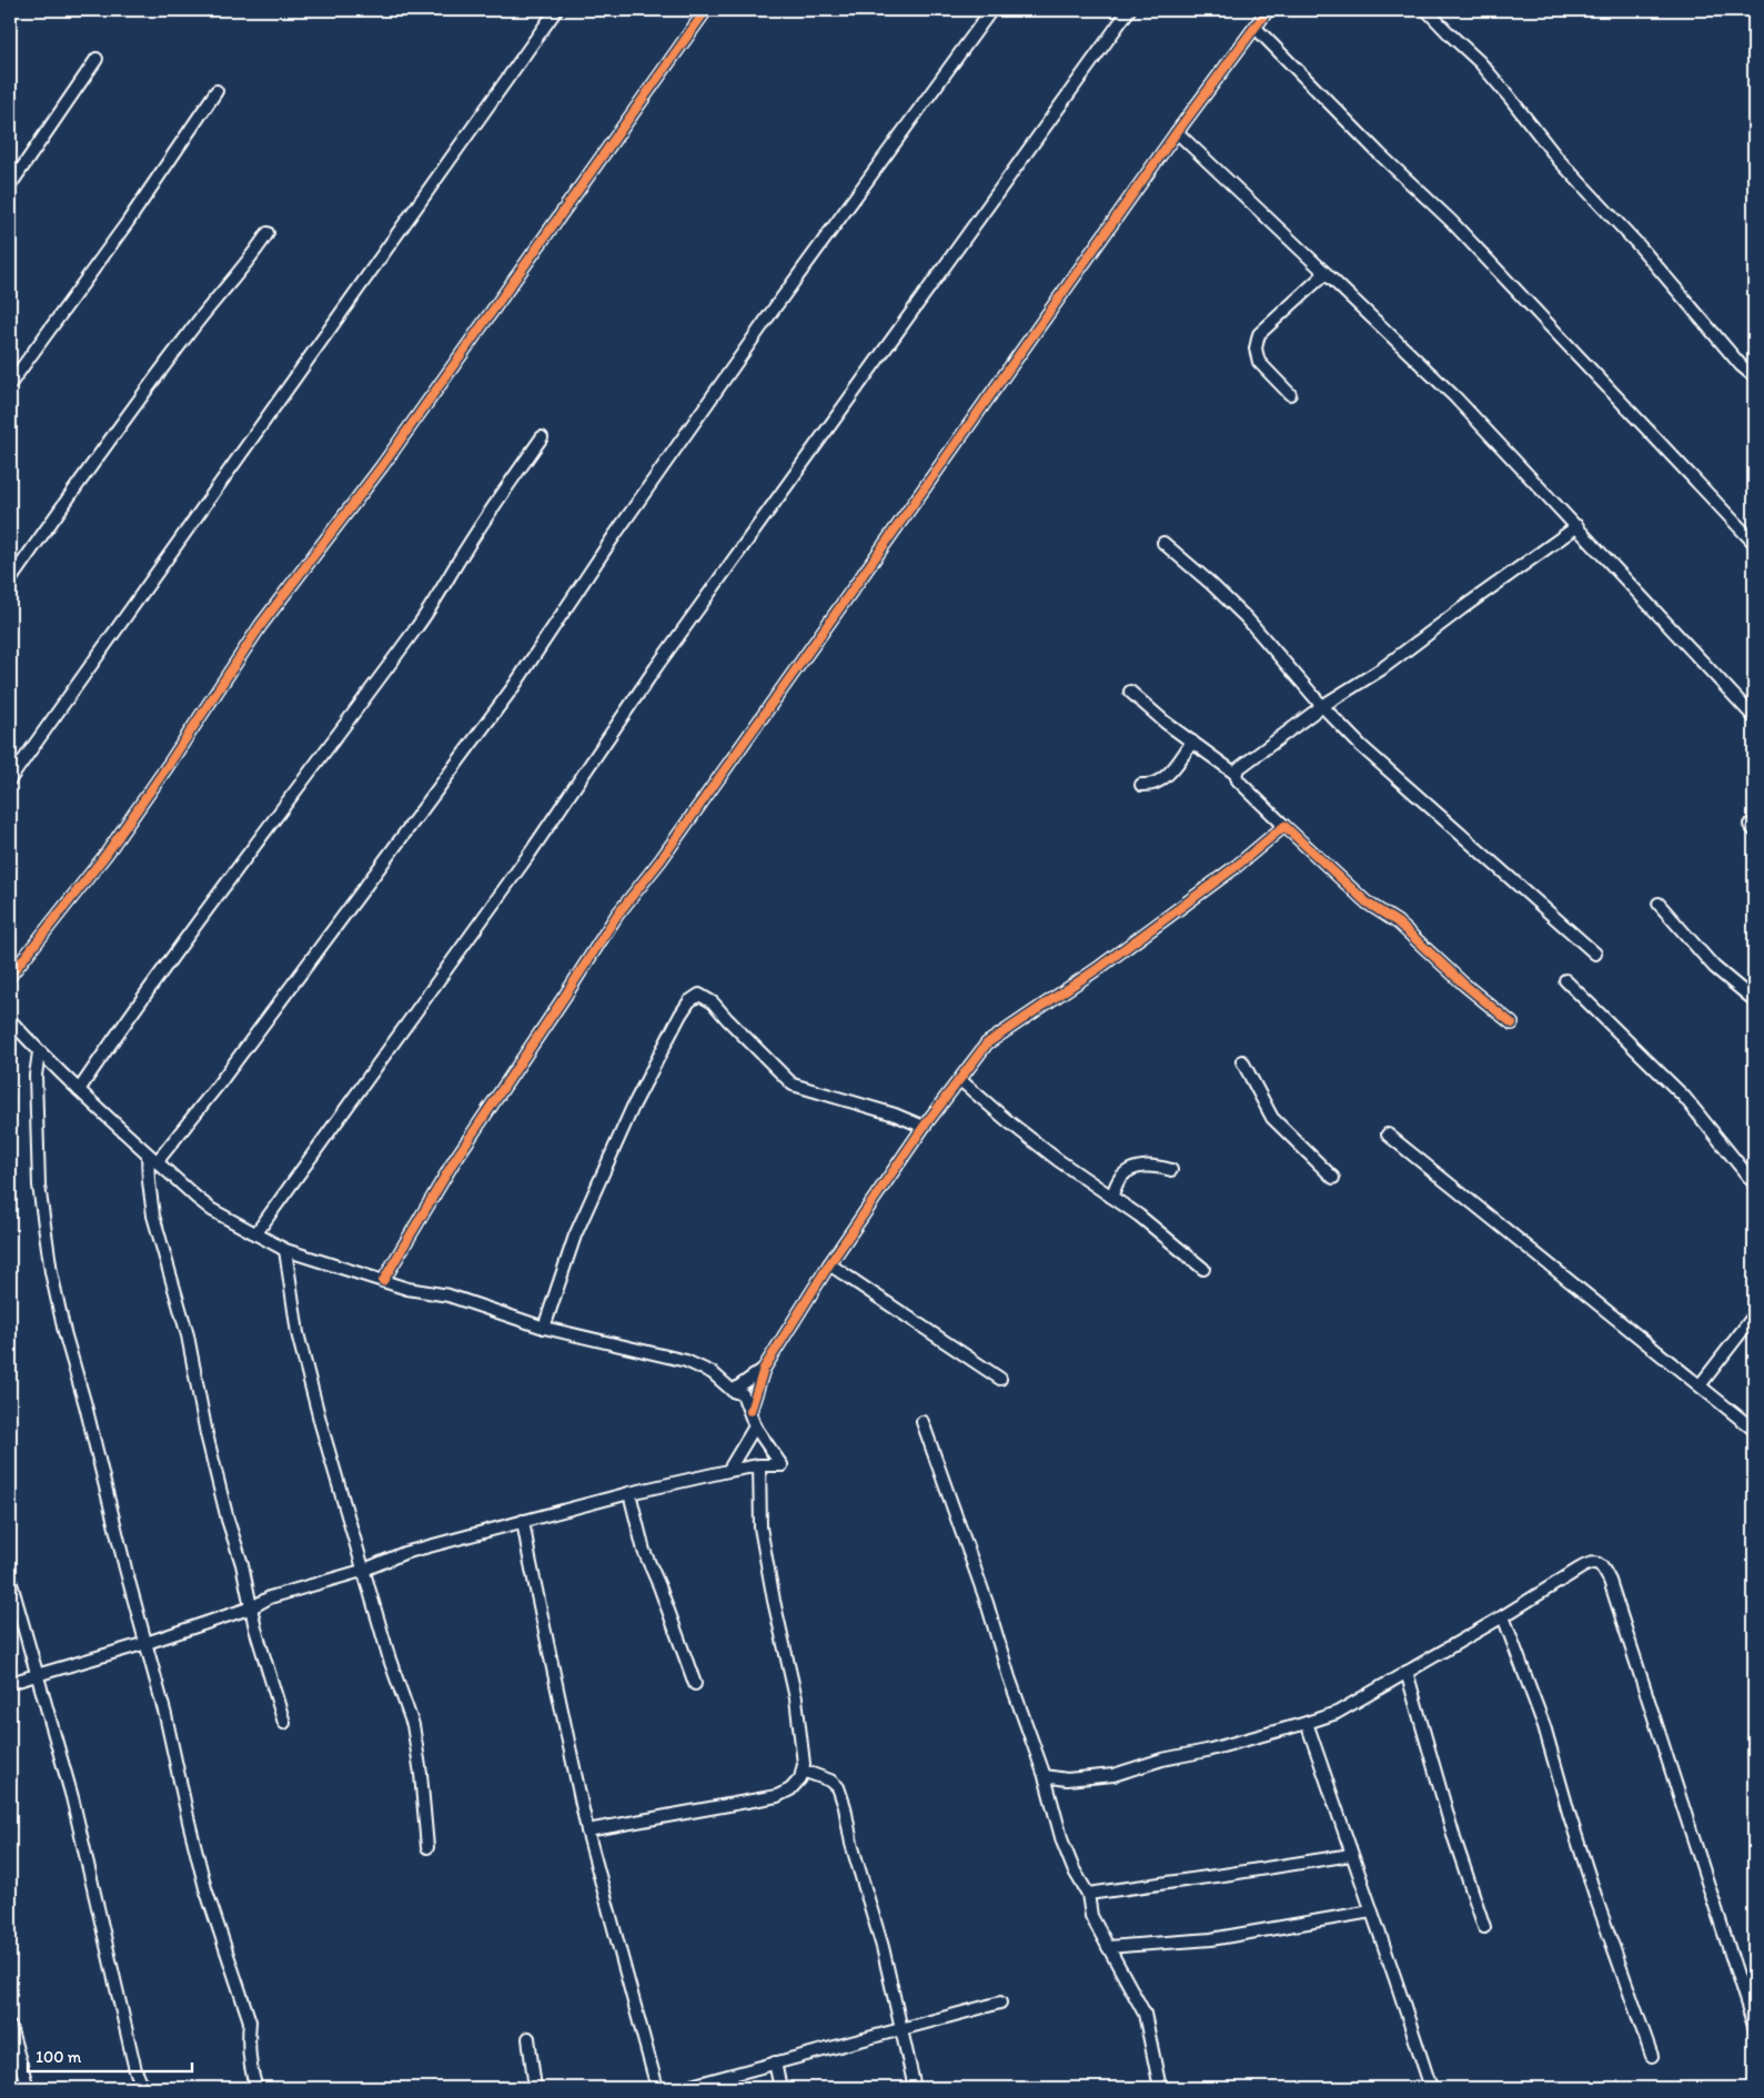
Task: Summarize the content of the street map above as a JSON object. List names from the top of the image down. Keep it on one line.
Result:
{"scale_bar":"100 m"}
